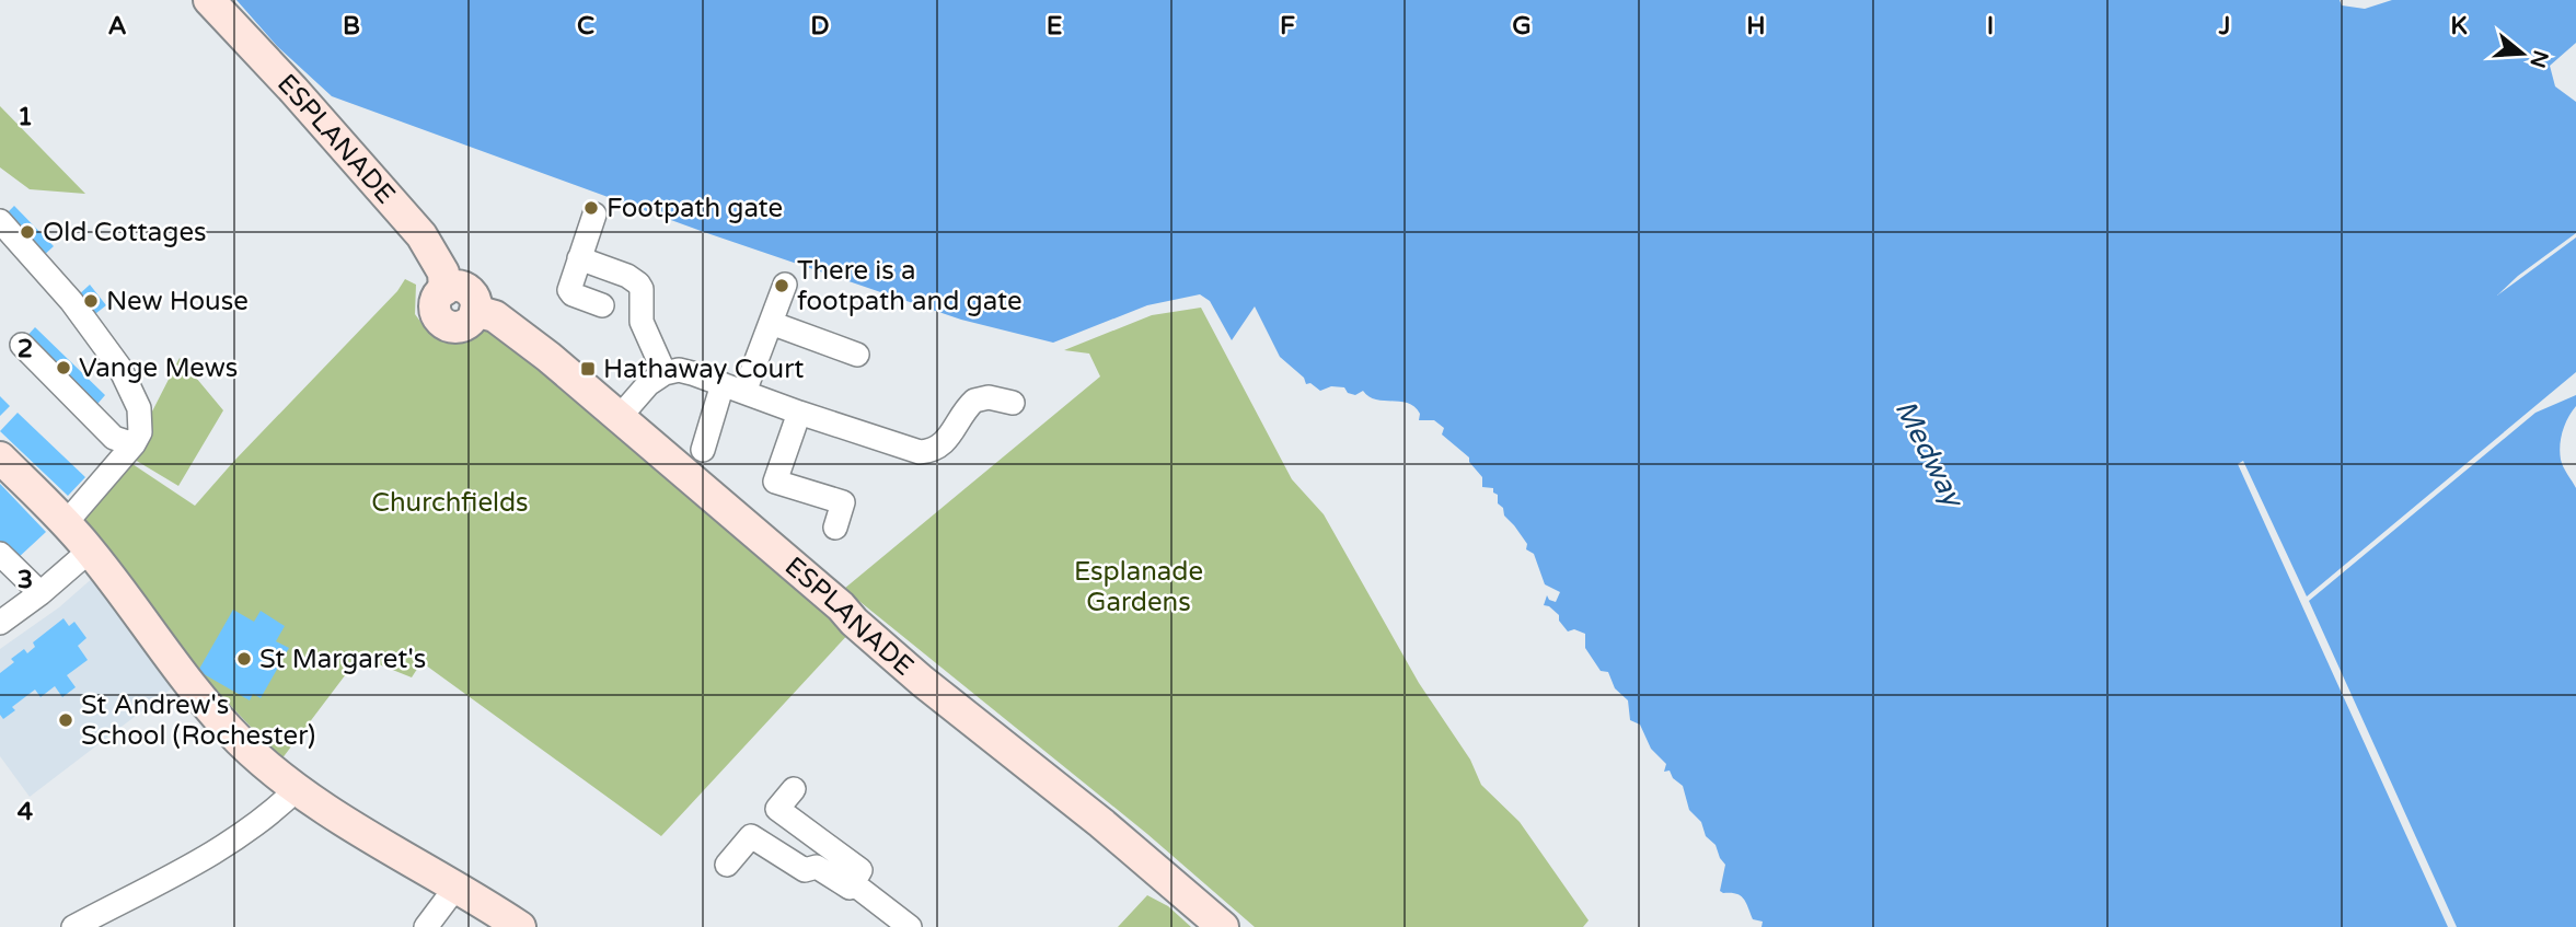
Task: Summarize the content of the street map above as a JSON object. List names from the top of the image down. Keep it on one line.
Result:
{"streets":{"street":["ESPLANADE"]},"water":["Medway"],"parks":["Churchfields","Esplanade Gardens"],"places":{"other":["Footpath gate","Old Cottages","There is a footpath and gate","New House","Vange Mews","St Margaret's","St Andrew's School (Rochester)"],"transit":["Hathaway Court"]},"north":"right","grid":{"columns":["A","B","C","D","E","F","G","H","I","J","K"],"rows":["1","2","3","4"]}}
